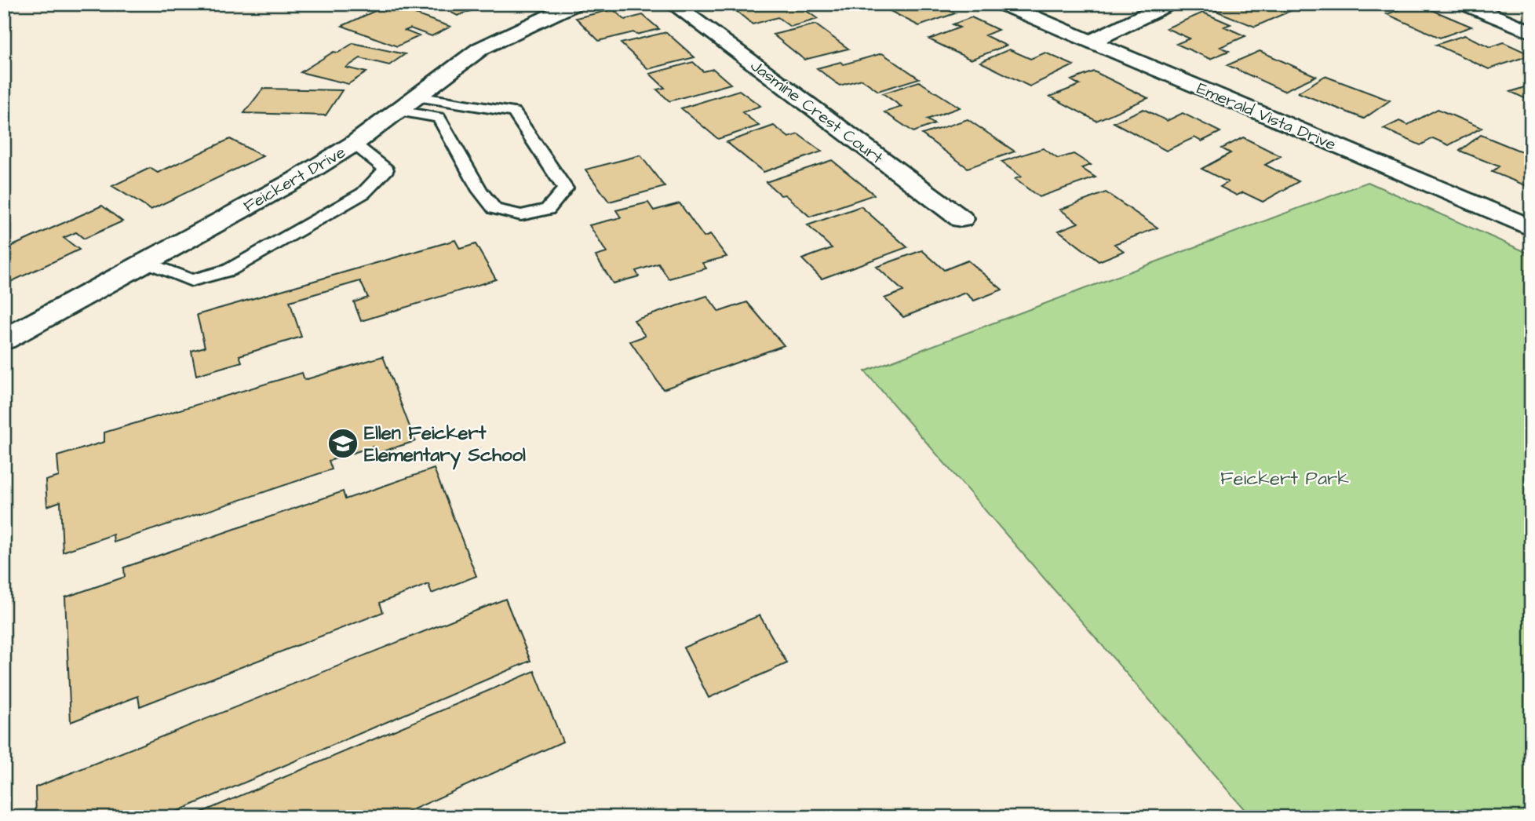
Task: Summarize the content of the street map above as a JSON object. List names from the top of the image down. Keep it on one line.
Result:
{"streets":{"street":["Jasmine Crest Court","Emerald Vista Drive","Feickert Drive"]},"parks":["Feickert Park"],"places":{"school or university":["Ellen Feickert Elementary School"]}}
